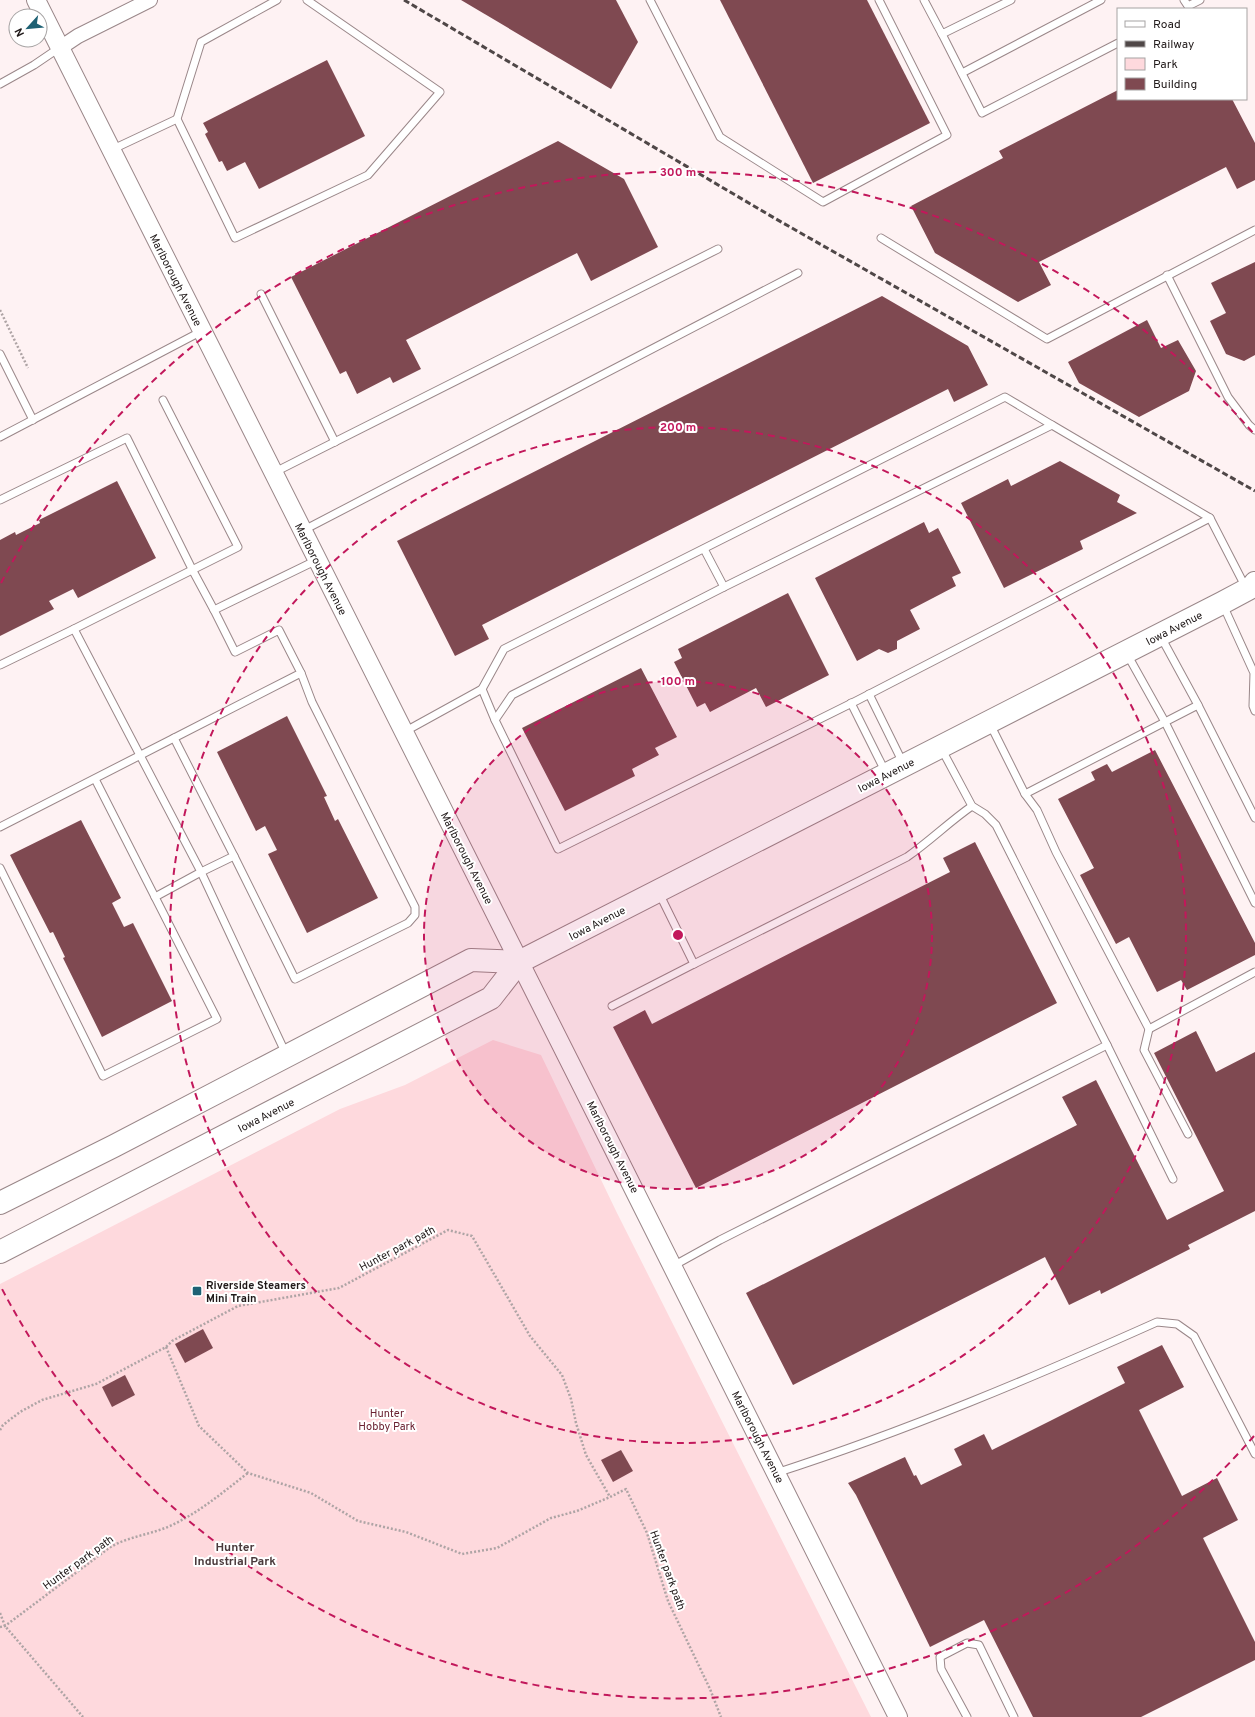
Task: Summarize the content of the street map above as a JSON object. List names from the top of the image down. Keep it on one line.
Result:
{"streets":{"main road":["Iowa Avenue"],"street":["Marlborough Avenue"],"path":["Hunter park path"]},"crossings":[["Marlborough Avenue","Iowa Avenue"]],"districts":["Hunter Industrial Park"],"parks":["Hunter Hobby Park"],"places":{"transit":["Riverside Steamers Mini Train"]},"legend":["Road","Railway","Park","Building"],"north":"bottom left","rings":["300 m","200 m","100 m"]}
